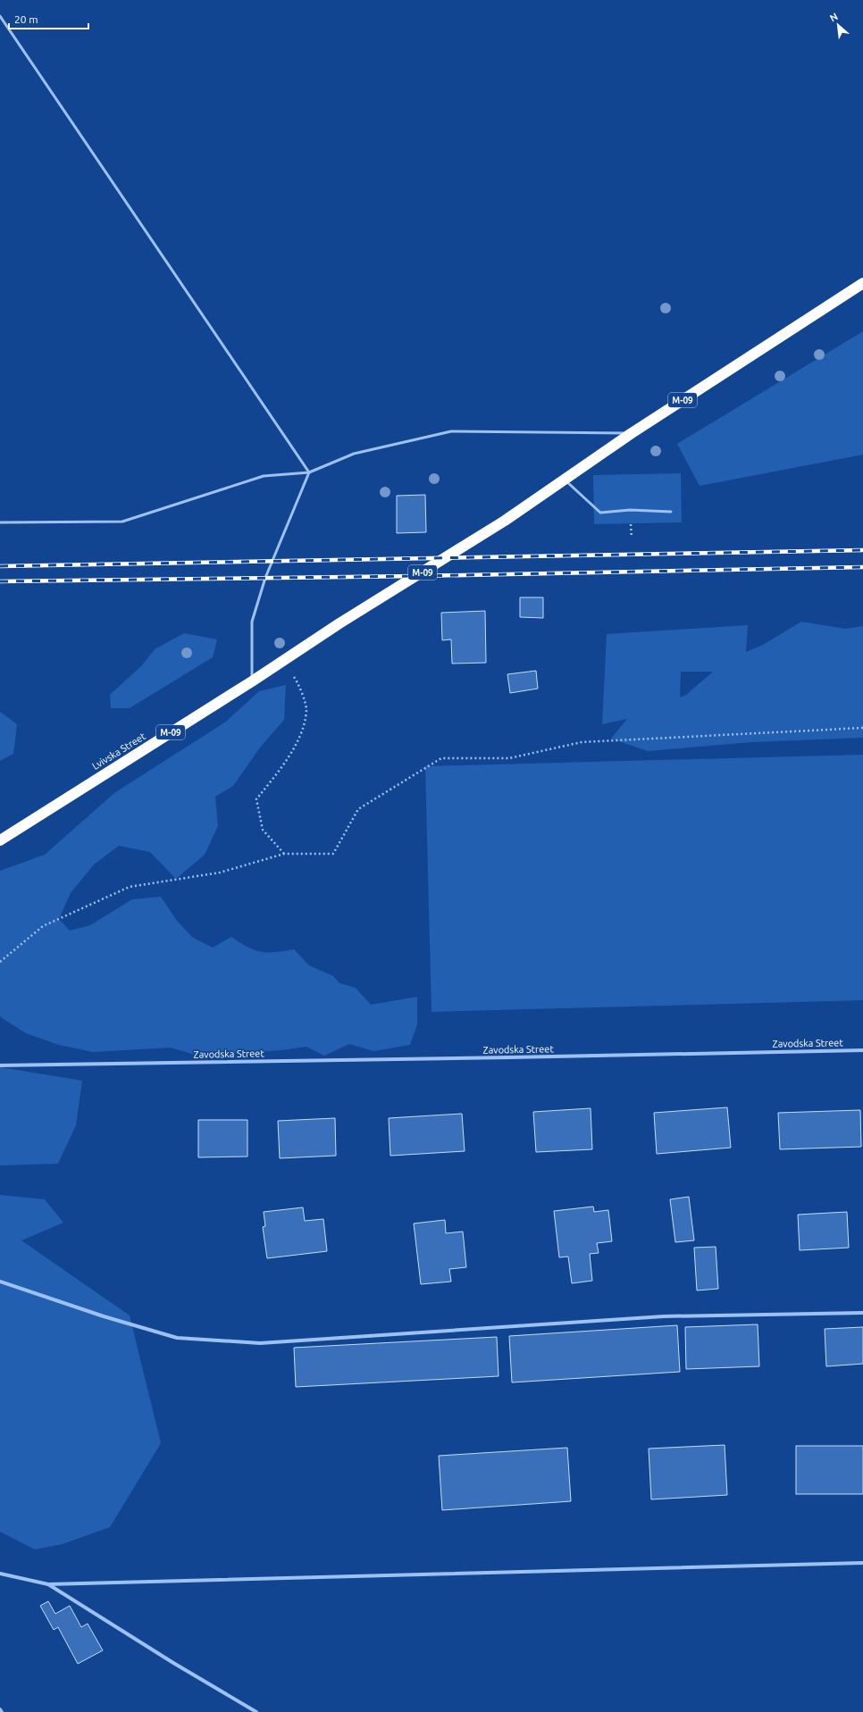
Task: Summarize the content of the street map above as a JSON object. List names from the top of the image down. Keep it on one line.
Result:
{"streets":{"highway":["М-09","Lvivska Street"],"street":["Zavodska Street"]},"crossings":[["М-09","Lvivska Street"]],"scale_bar":"20 m","north":"top left"}
